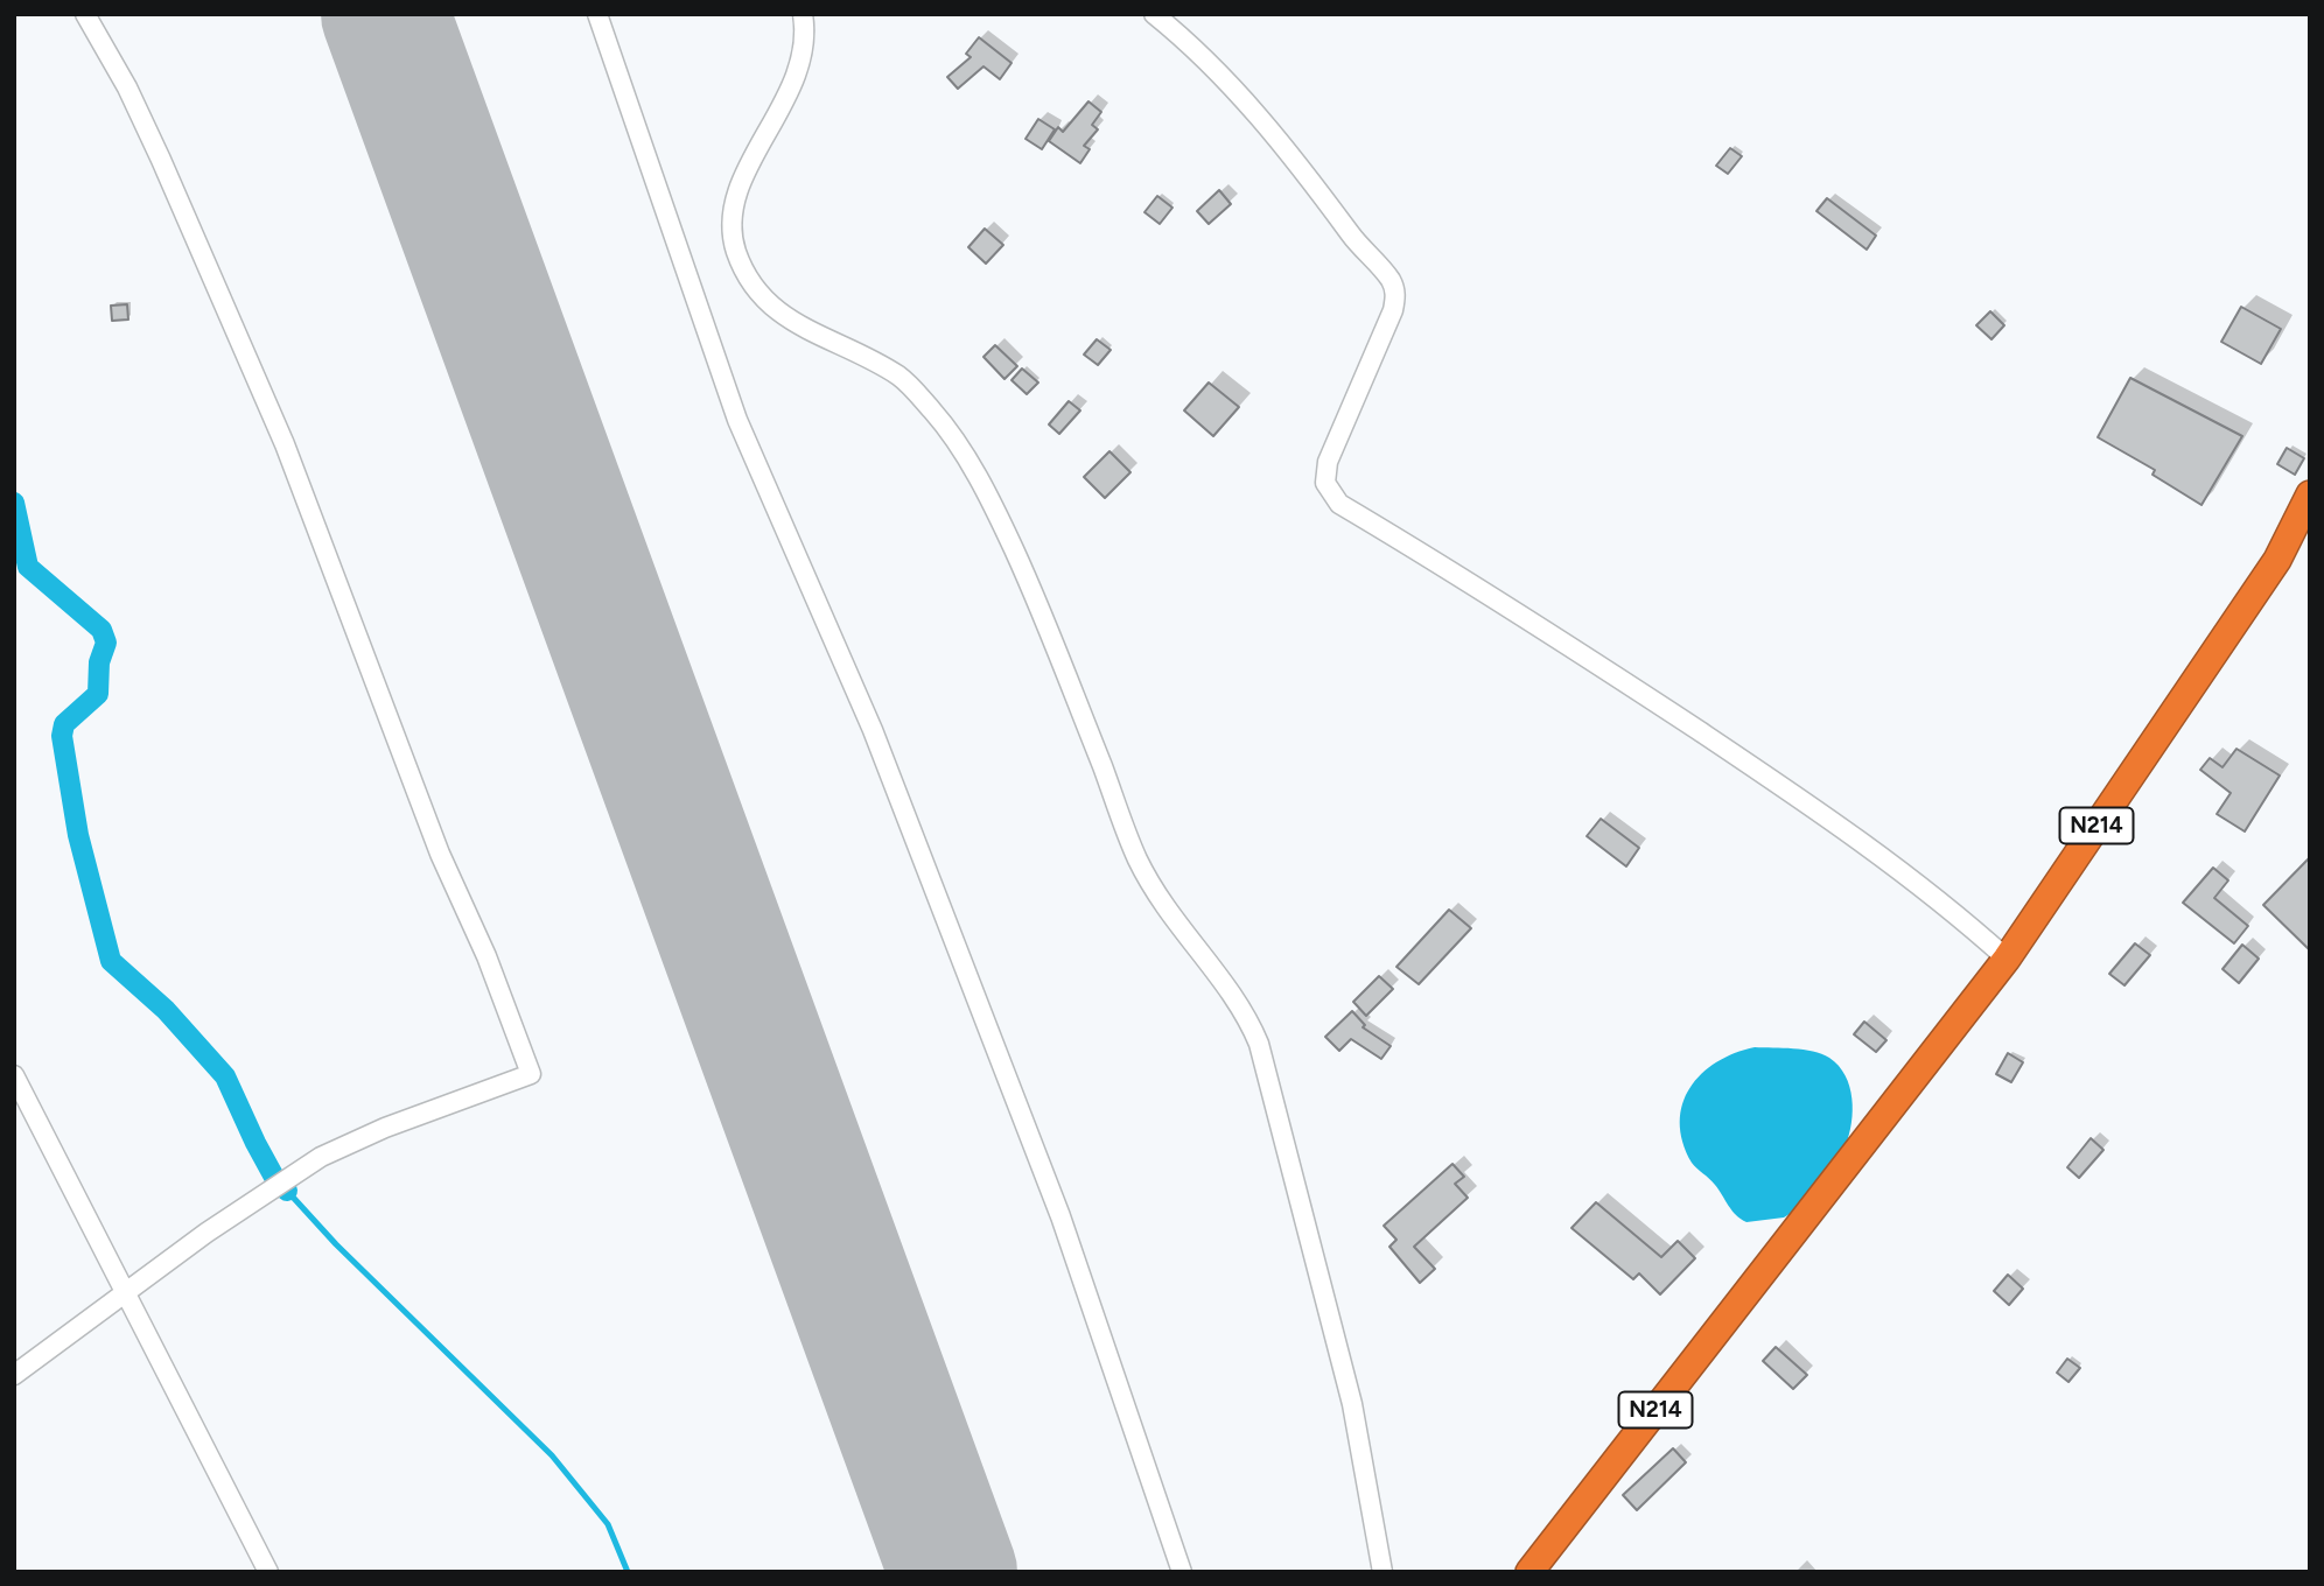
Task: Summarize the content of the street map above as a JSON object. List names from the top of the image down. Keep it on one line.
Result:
{"streets":{"highway":["N214"]}}
